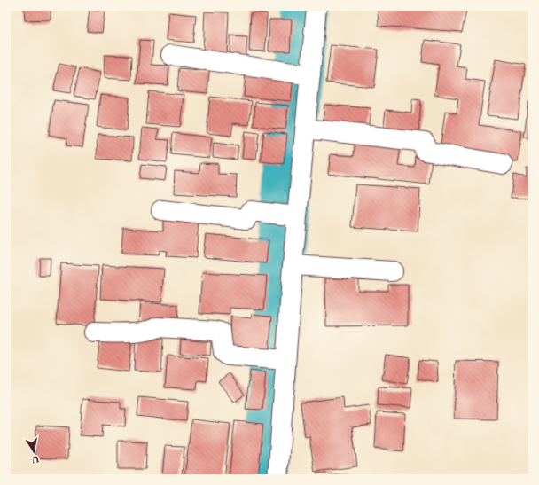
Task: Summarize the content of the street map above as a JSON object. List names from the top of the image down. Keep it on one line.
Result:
{"north":"bottom"}
